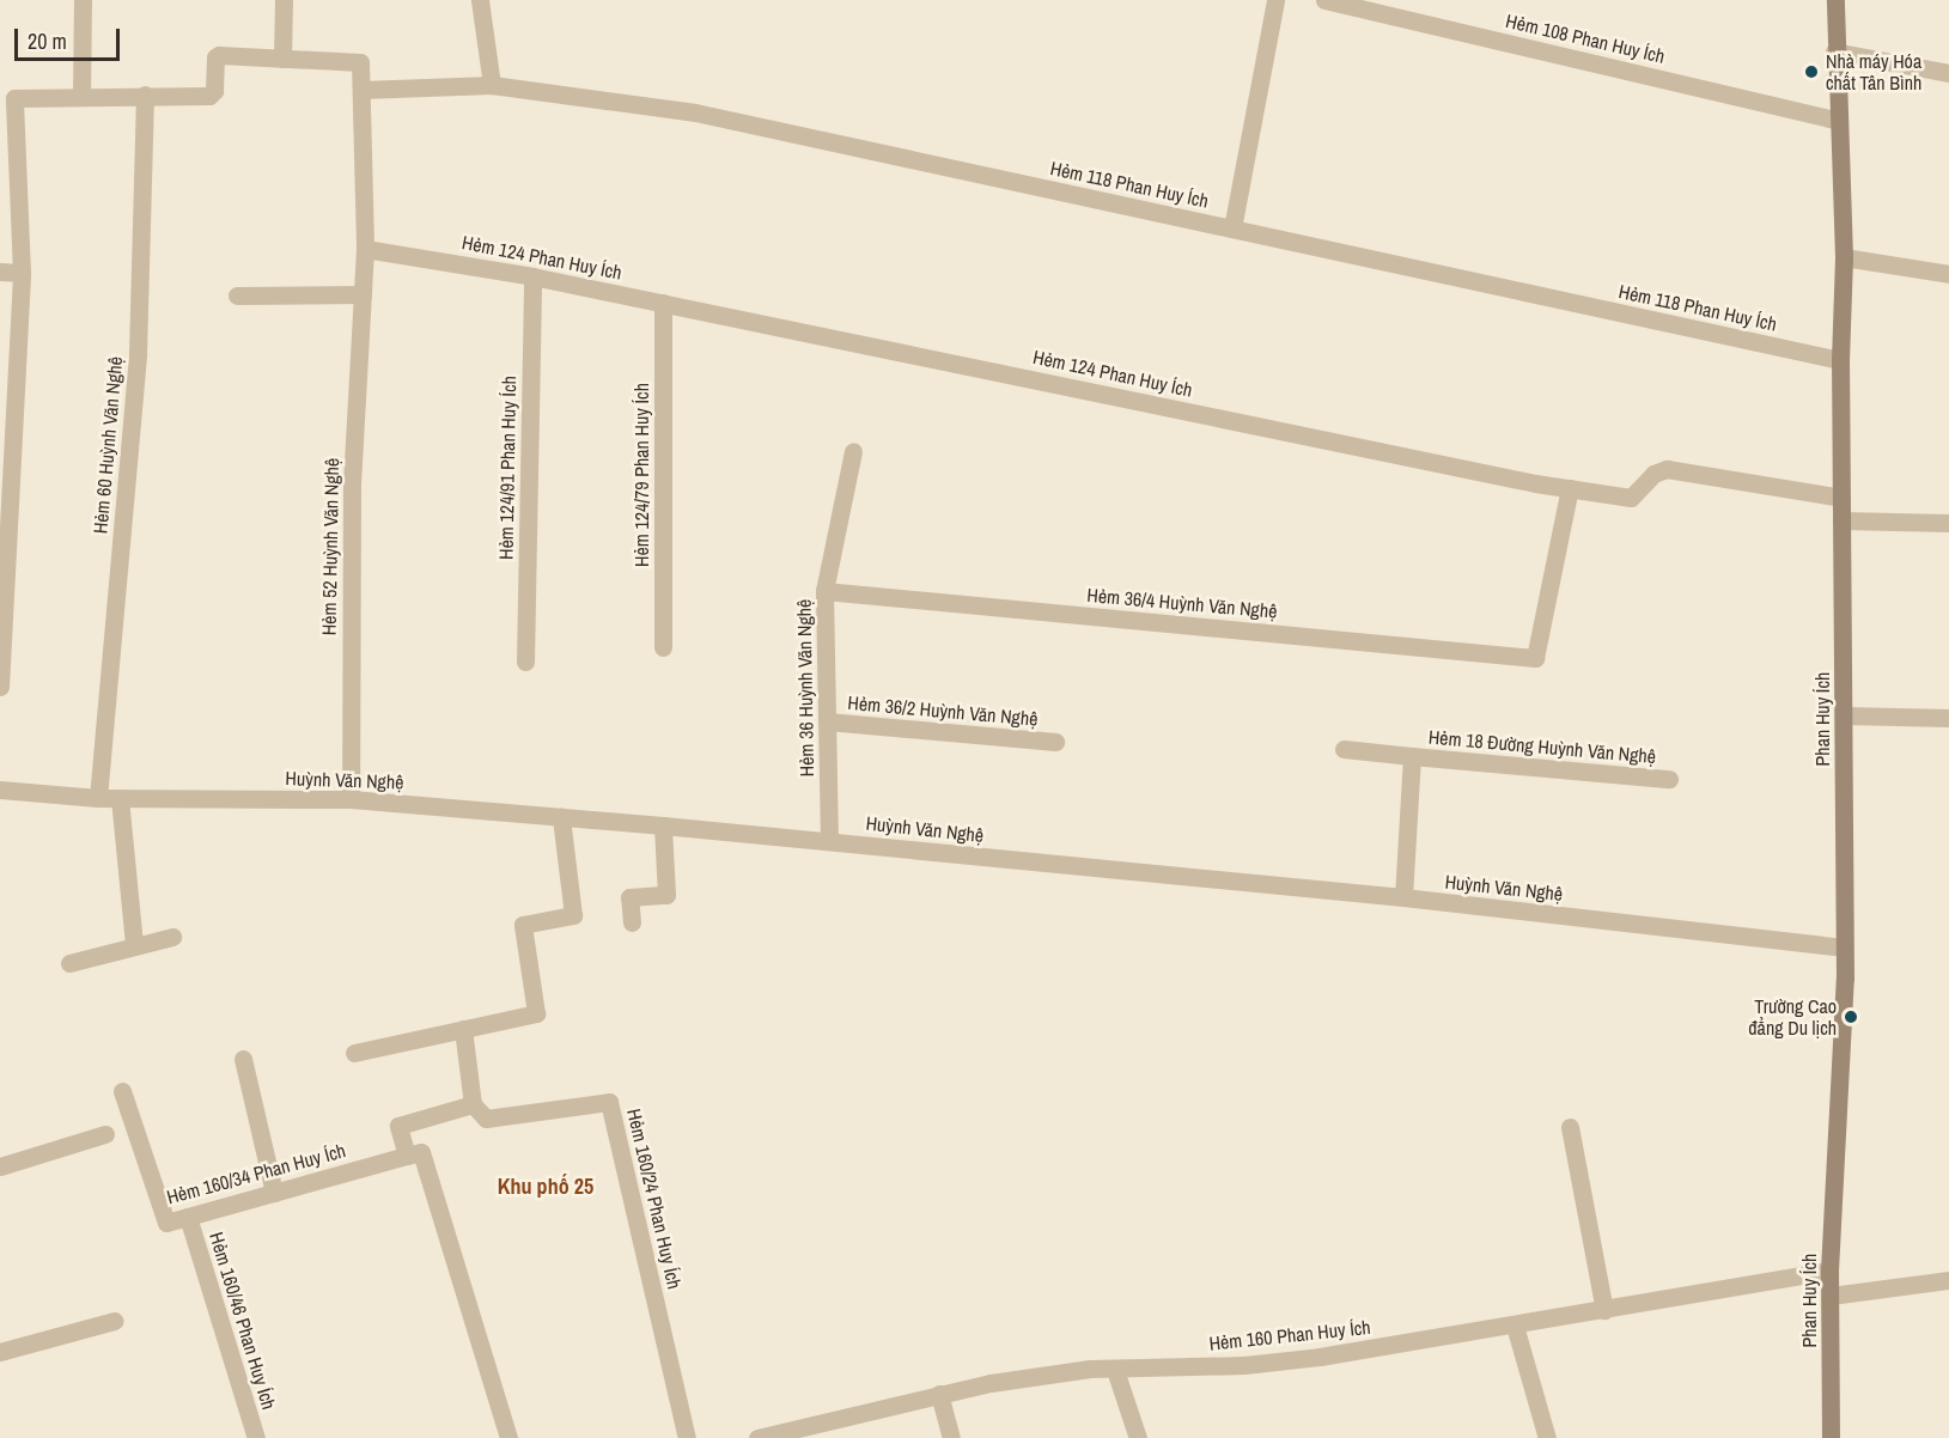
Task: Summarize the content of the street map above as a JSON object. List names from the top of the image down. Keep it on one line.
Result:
{"streets":{"main road":["Phan Huy Ích"],"street":["Hẻm 108 Phan Huy Ích","Hẻm 118 Phan Huy Ích","Hẻm 124 Phan Huy Ích","Hẻm 60 Huỳnh Văn Nghệ","Hẻm 124/91 Phan Huy Ích","Hẻm 124/79 Phan Huy Ích","Hẻm 52 Huỳnh Văn Nghệ","Hẻm 36/4 Huỳnh Văn Nghệ","Hẻm 36 Huỳnh Văn Nghệ","Hẻm 36/2 Huỳnh Văn Nghệ","Hẻm 18 Đường Huỳnh Văn Nghệ","Huỳnh Văn Nghệ","Hẻm 160/34 Phan Huy Ích","Hẻm 160/24 Phan Huy Ích","Hẻm 160/46 Phan Huy Ích","Hẻm 160 Phan Huy Ích"]},"crossings":[["Hẻm 108 Phan Huy Ích","Phan Huy Ích"],["Hẻm 118 Phan Huy Ích","Phan Huy Ích"],["Hẻm 124 Phan Huy Ích","Hẻm 124/91 Phan Huy Ích"],["Hẻm 124 Phan Huy Ích","Hẻm 124/79 Phan Huy Ích"],["Hẻm 124 Phan Huy Ích","Hẻm 52 Huỳnh Văn Nghệ"],["Hẻm 124 Phan Huy Ích","Hẻm 36/4 Huỳnh Văn Nghệ"],["Hẻm 124 Phan Huy Ích","Phan Huy Ích"],["Hẻm 60 Huỳnh Văn Nghệ","Huỳnh Văn Nghệ"],["Hẻm 52 Huỳnh Văn Nghệ","Huỳnh Văn Nghệ"],["Hẻm 36/4 Huỳnh Văn Nghệ","Hẻm 36 Huỳnh Văn Nghệ"],["Hẻm 36 Huỳnh Văn Nghệ","Hẻm 36/2 Huỳnh Văn Nghệ"],["Hẻm 36 Huỳnh Văn Nghệ","Huỳnh Văn Nghệ"],["Phan Huy Ích","Huỳnh Văn Nghệ"],["Phan Huy Ích","Hẻm 160 Phan Huy Ích"],["Hẻm 160/34 Phan Huy Ích","Hẻm 160/46 Phan Huy Ích"]],"districts":["Khu phố 25"],"places":["Nhà máy Hóa chất Tân Bình","Trường Cao đẳng Du lịch"],"scale_bar":"20 m"}
